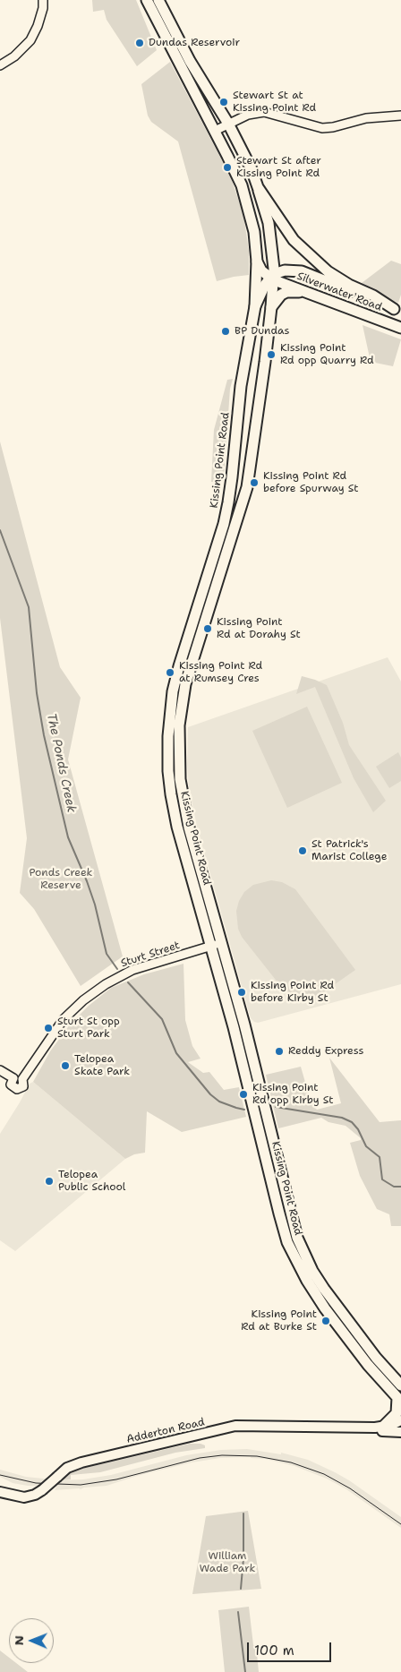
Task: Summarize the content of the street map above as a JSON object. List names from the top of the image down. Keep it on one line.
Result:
{"streets":{"main road":["Silverwater Road","Kissing Point Road","Adderton Road"],"street":["Sturt Street"]},"crossings":[["Silverwater Road","Kissing Point Road"],["Kissing Point Road","Sturt Street"]],"water":["The Ponds Creek"],"parks":["Ponds Creek Reserve","William Wade Park"],"places":["Dundas Reservoir","Stewart St at Kissing Point Rd","Stewart St after Kissing Point Rd","BP Dundas","Kissing Point Rd opp Quarry Rd","Kissing Point Rd before Spurway St","Kissing Point Rd at Dorahy St","Kissing Point Rd at Rumsey Cres","St Patrick's Marist College","Kissing Point Rd before Kirby St","Sturt St opp Sturt Park","Reddy Express","Telopea Skate Park","Kissing Point Rd opp Kirby St","Telopea Public School","Kissing Point Rd at Burke St"],"scale_bar":"100 m","north":"left"}
